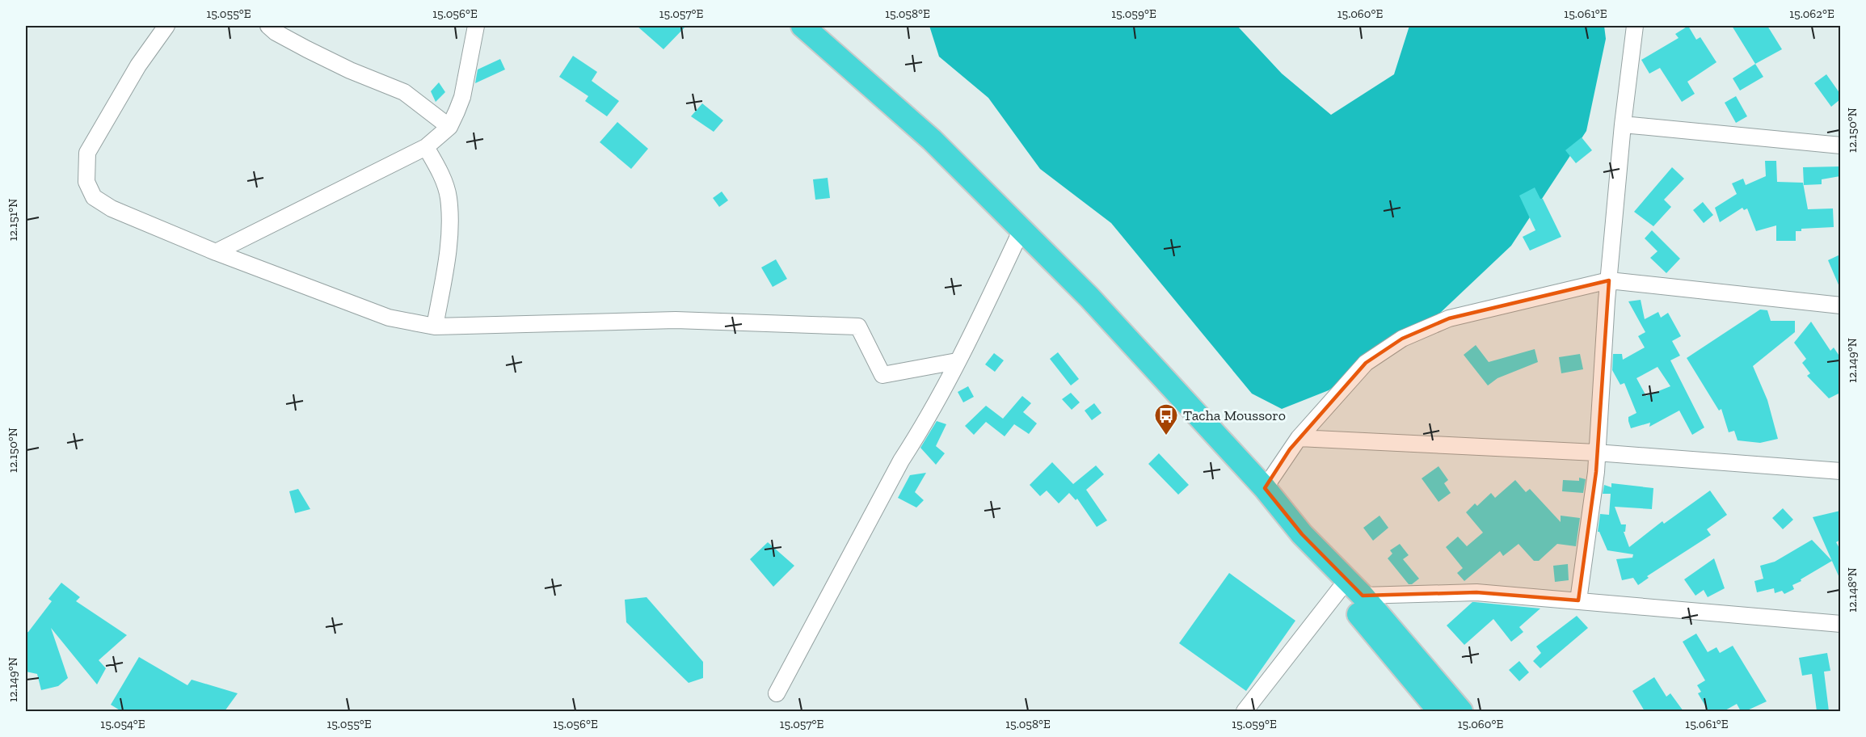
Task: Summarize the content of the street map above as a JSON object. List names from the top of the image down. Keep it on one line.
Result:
{"places":{"bus stop":["Tacha Moussoro"]},"coordinates":["15.055°E","15.056°E","15.057°E","15.058°E","15.059°E","15.060°E","15.061°E","15.062°E","12.150°N","12.151°N","12.149°N","12.148°N","15.054°E"]}
